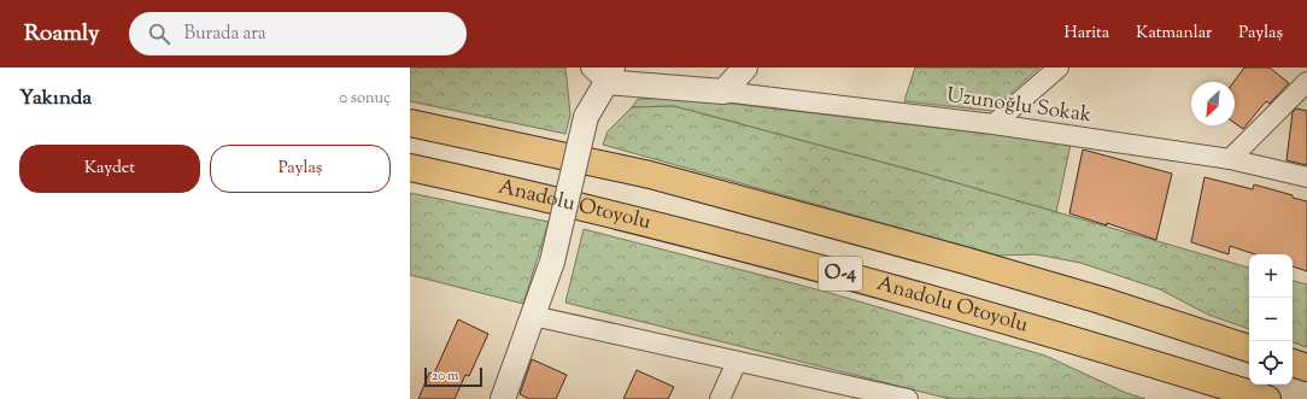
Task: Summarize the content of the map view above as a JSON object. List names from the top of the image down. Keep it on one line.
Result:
{"streets":{"highway":["Anadolu Otoyolu","O-4"],"street":["Uzunoğlu Sokak"]},"scale_bar":"20 m","north":"bottom left","page":{"header":"Roamly","search":"Burada ara","nav":["Harita","Katmanlar","Paylaş"],"heading":["Yakında","0 sonuç"],"buttons":["Kaydet","Paylaş"],"map_buttons":["+","−"],"scale":"20 m"}}
